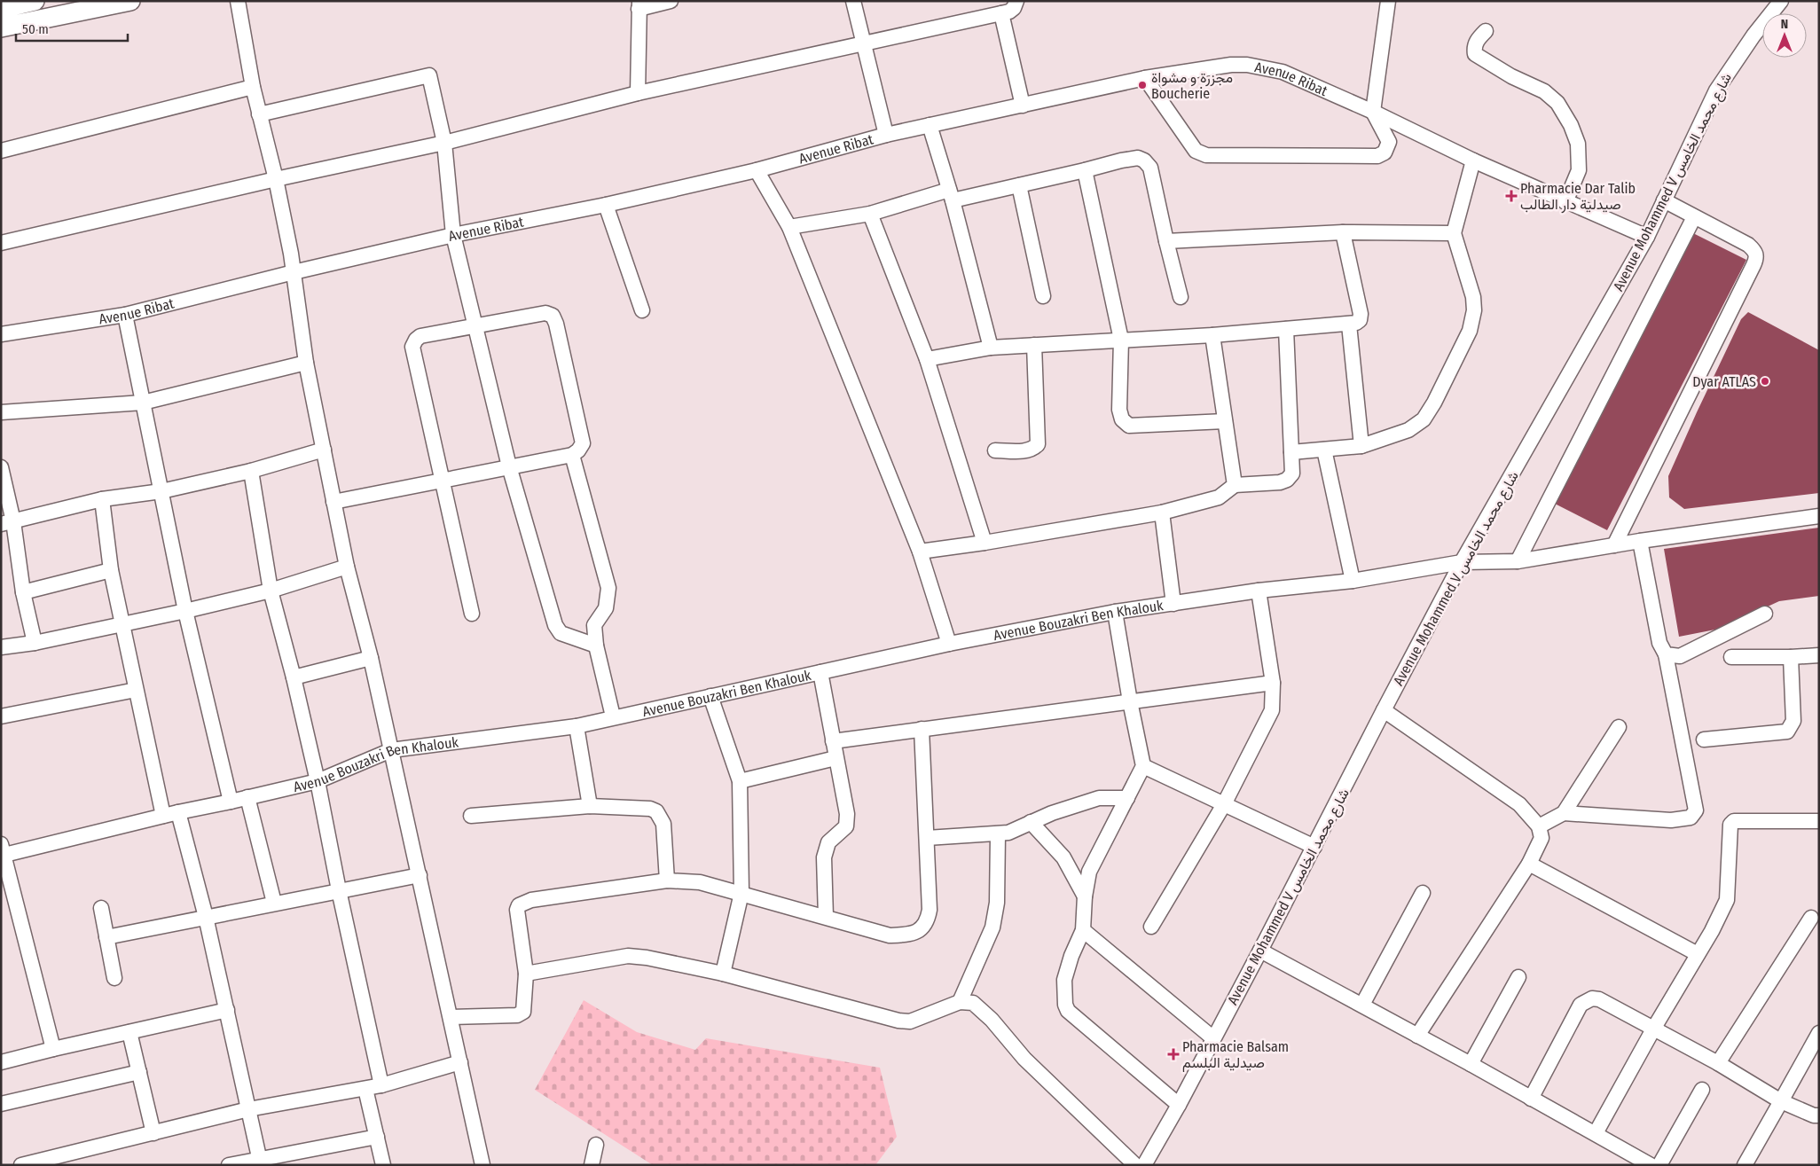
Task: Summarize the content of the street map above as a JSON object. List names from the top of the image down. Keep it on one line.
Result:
{"streets":{"street":["Avenue Ribat","Avenue Mohammed V شارع محمد الخامس","Avenue Bouzakri Ben Khalouk"]},"crossings":[["Avenue Ribat","Avenue Mohammed V شارع محمد الخامس"],["Avenue Mohammed V شارع محمد الخامس","Avenue Bouzakri Ben Khalouk"]],"places":{"other":["مجزرة و مشواة Boucherie","Dyar ATLAS"],"health":["Pharmacie Dar Talib صيدلية دار الطالب","Pharmacie Balsam صيدلية البلسم"]},"scale_bar":"50 m","north":"top"}
